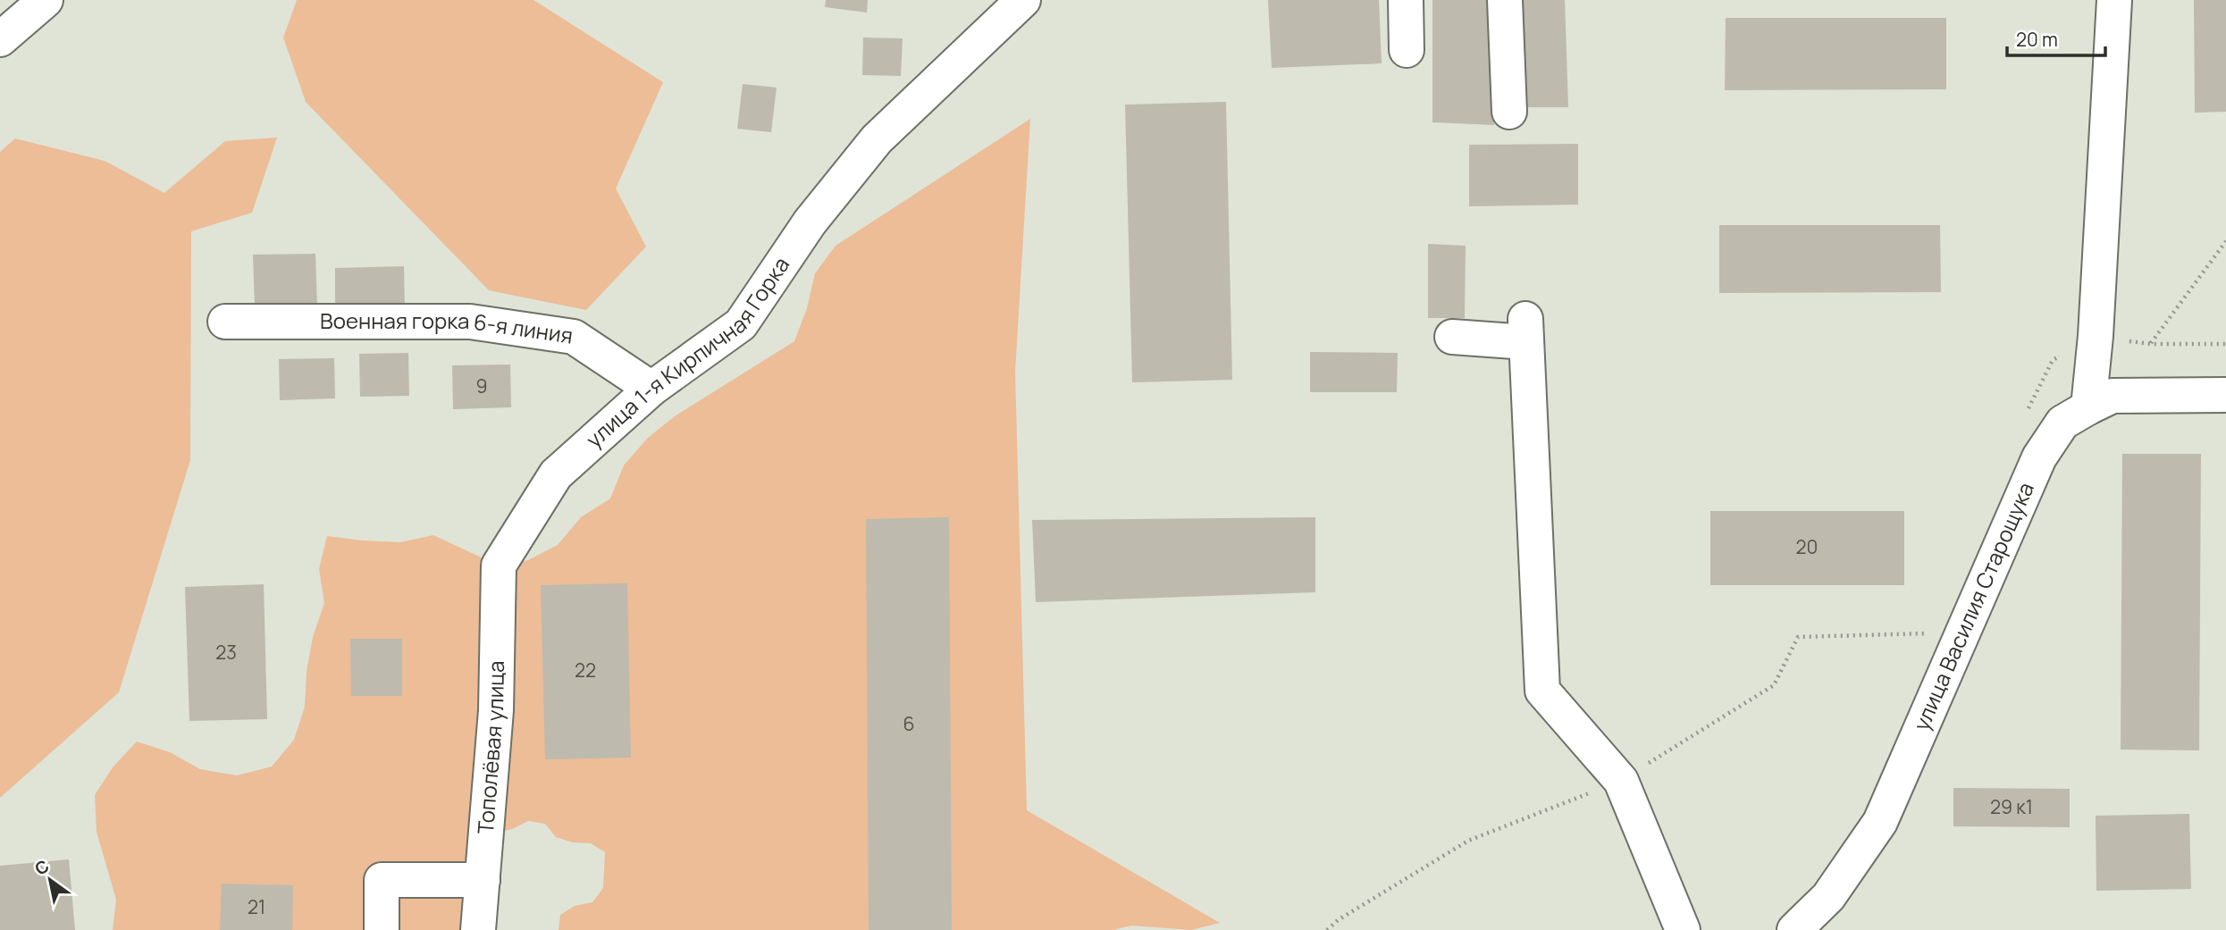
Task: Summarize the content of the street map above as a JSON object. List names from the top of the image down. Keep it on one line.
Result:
{"streets":{"street":["Военная горка 6-я линия","улица 1-я Кирпичная Горка","улица Василия Старощука","Тополёвая улица"]},"crossings":[["Военная горка 6-я линия","улица 1-я Кирпичная Горка"],["улица 1-я Кирпичная Горка","Тополёвая улица"]],"house_numbers":["9","20","23","22","6","29 к1","21"],"scale_bar":"20 m","north":"top left"}
